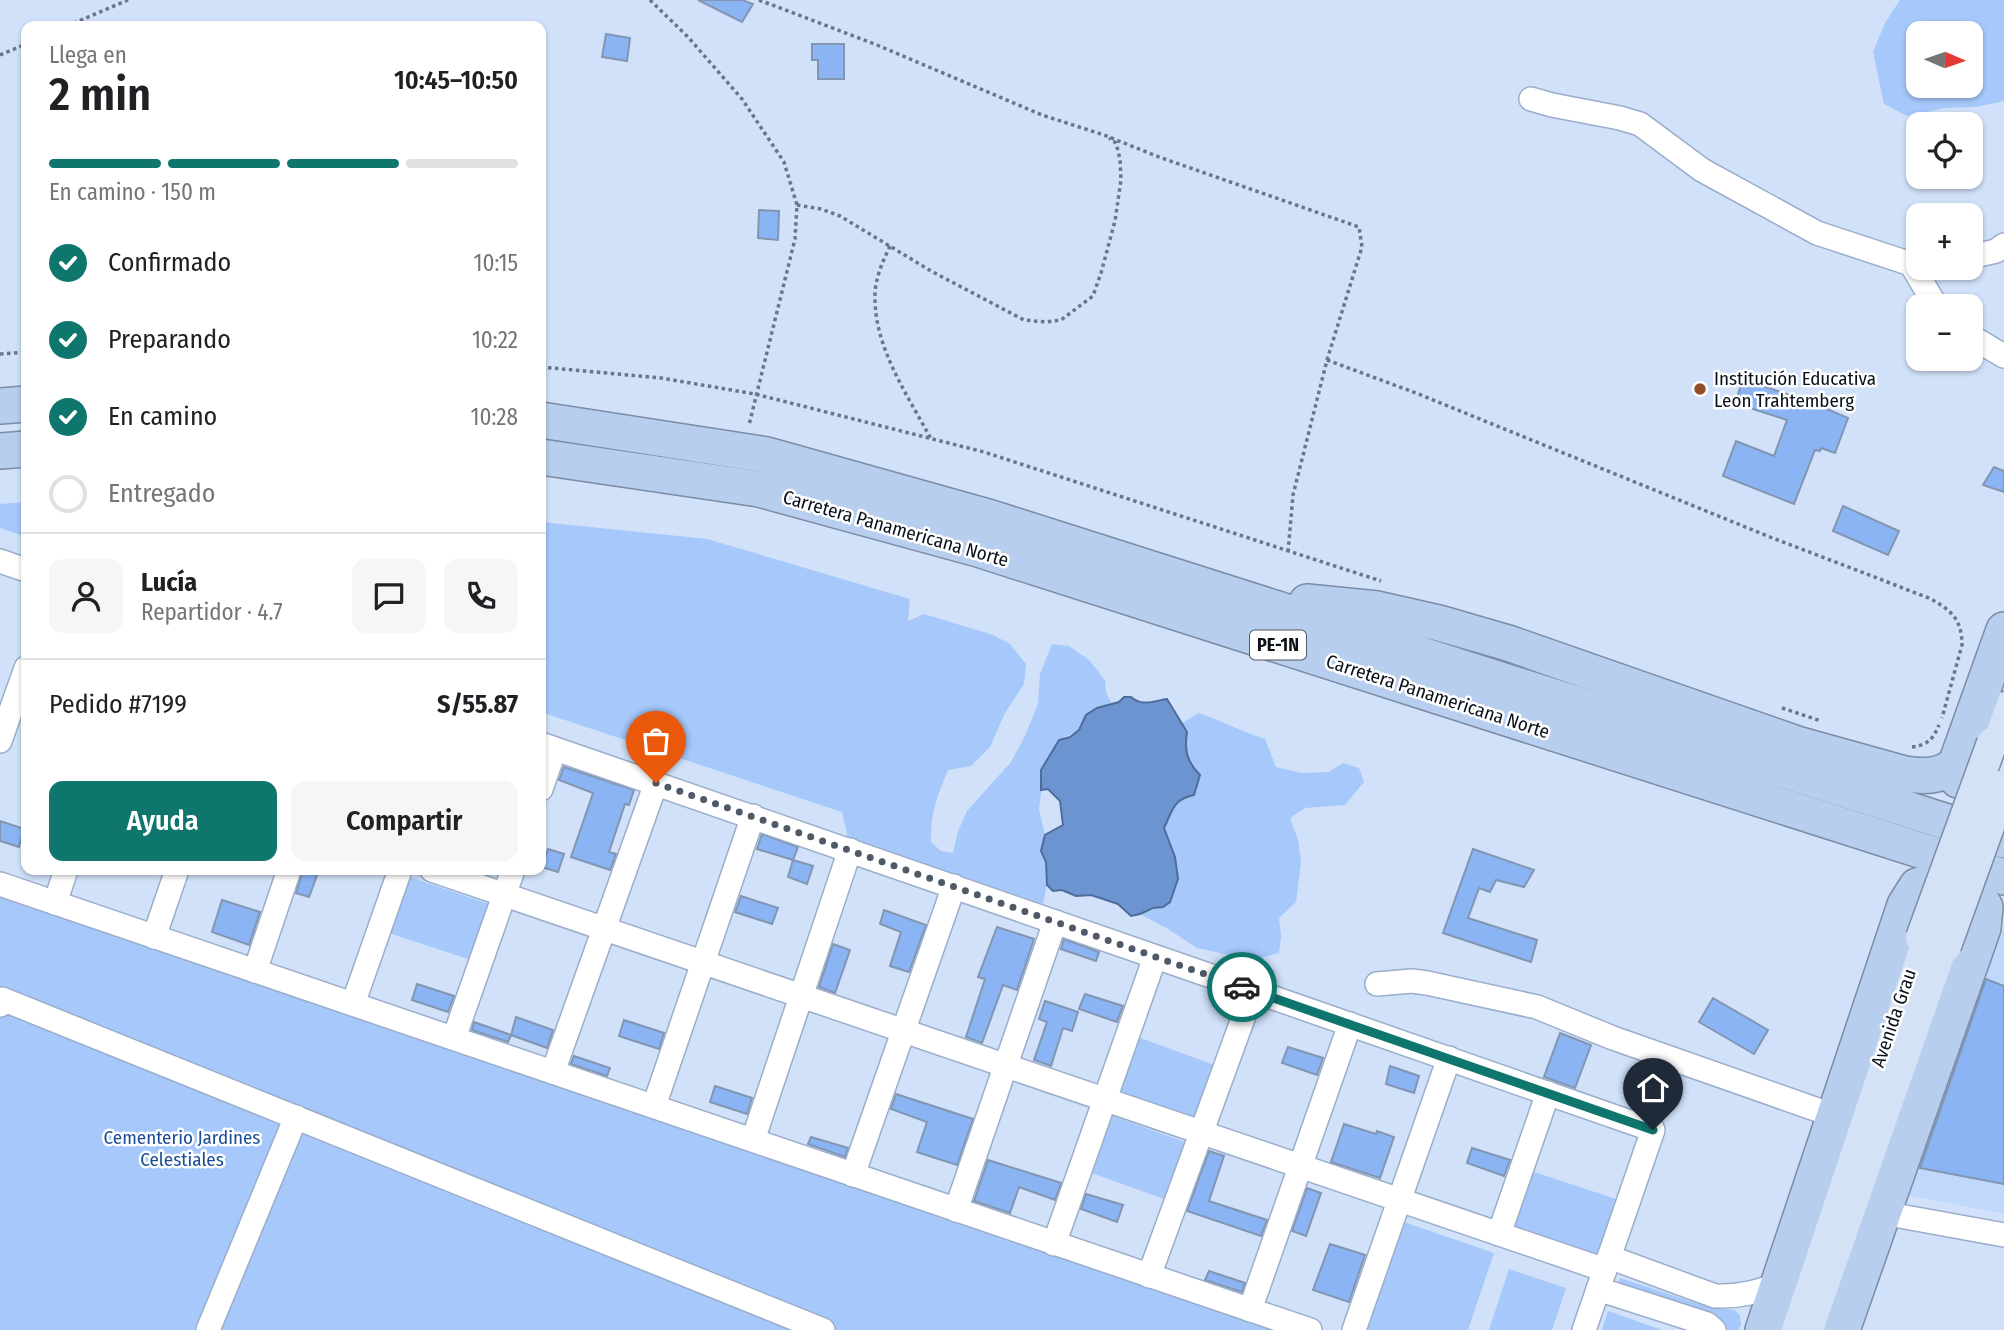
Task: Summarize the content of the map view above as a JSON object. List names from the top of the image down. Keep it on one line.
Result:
{"streets":{"highway":["Carretera Panamericana Norte","PE-1N"],"main road":["Avenida Grau"]},"parks":["Cementerio Jardines Celestiales"],"places":["Institución Educativa Leon Trahtemberg"],"north":"right","page":{"map_buttons":["+","−"],"heading":["2 min","Llega en","10:45–10:50"],"panel":["Lucía","Repartidor · 4.7","Pedido #7199","S/55.87"],"bar":"En camino · 150 m","list":[["Confirmado","10:15"],["Preparando","10:22"],["En camino","10:28"],"Entregado"],"buttons":["Ayuda","Compartir"]}}
